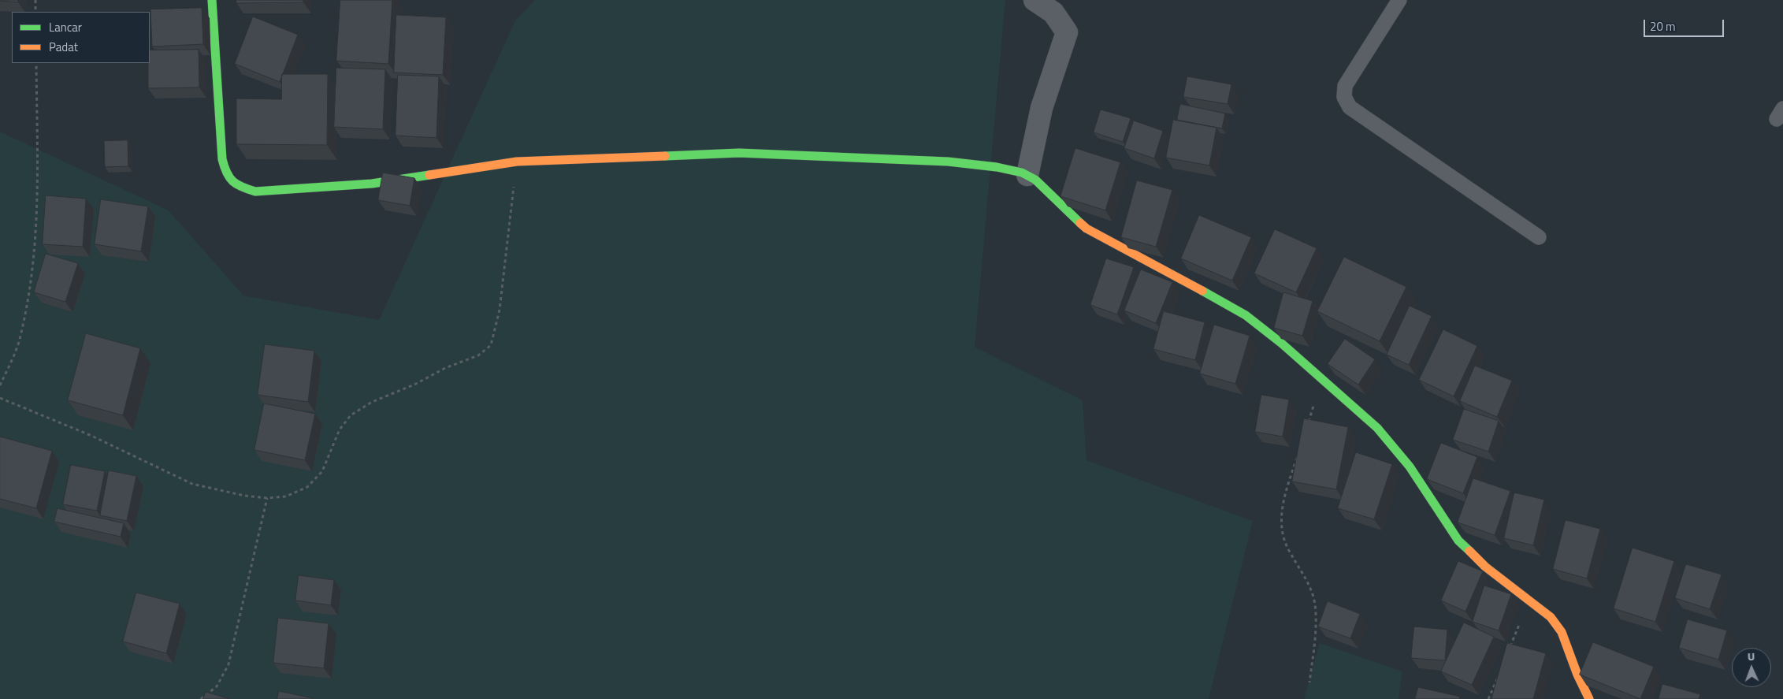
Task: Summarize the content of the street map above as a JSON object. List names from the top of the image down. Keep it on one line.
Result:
{"legend":["Lancar","Padat"],"scale_bar":"20 m","north":"top"}
